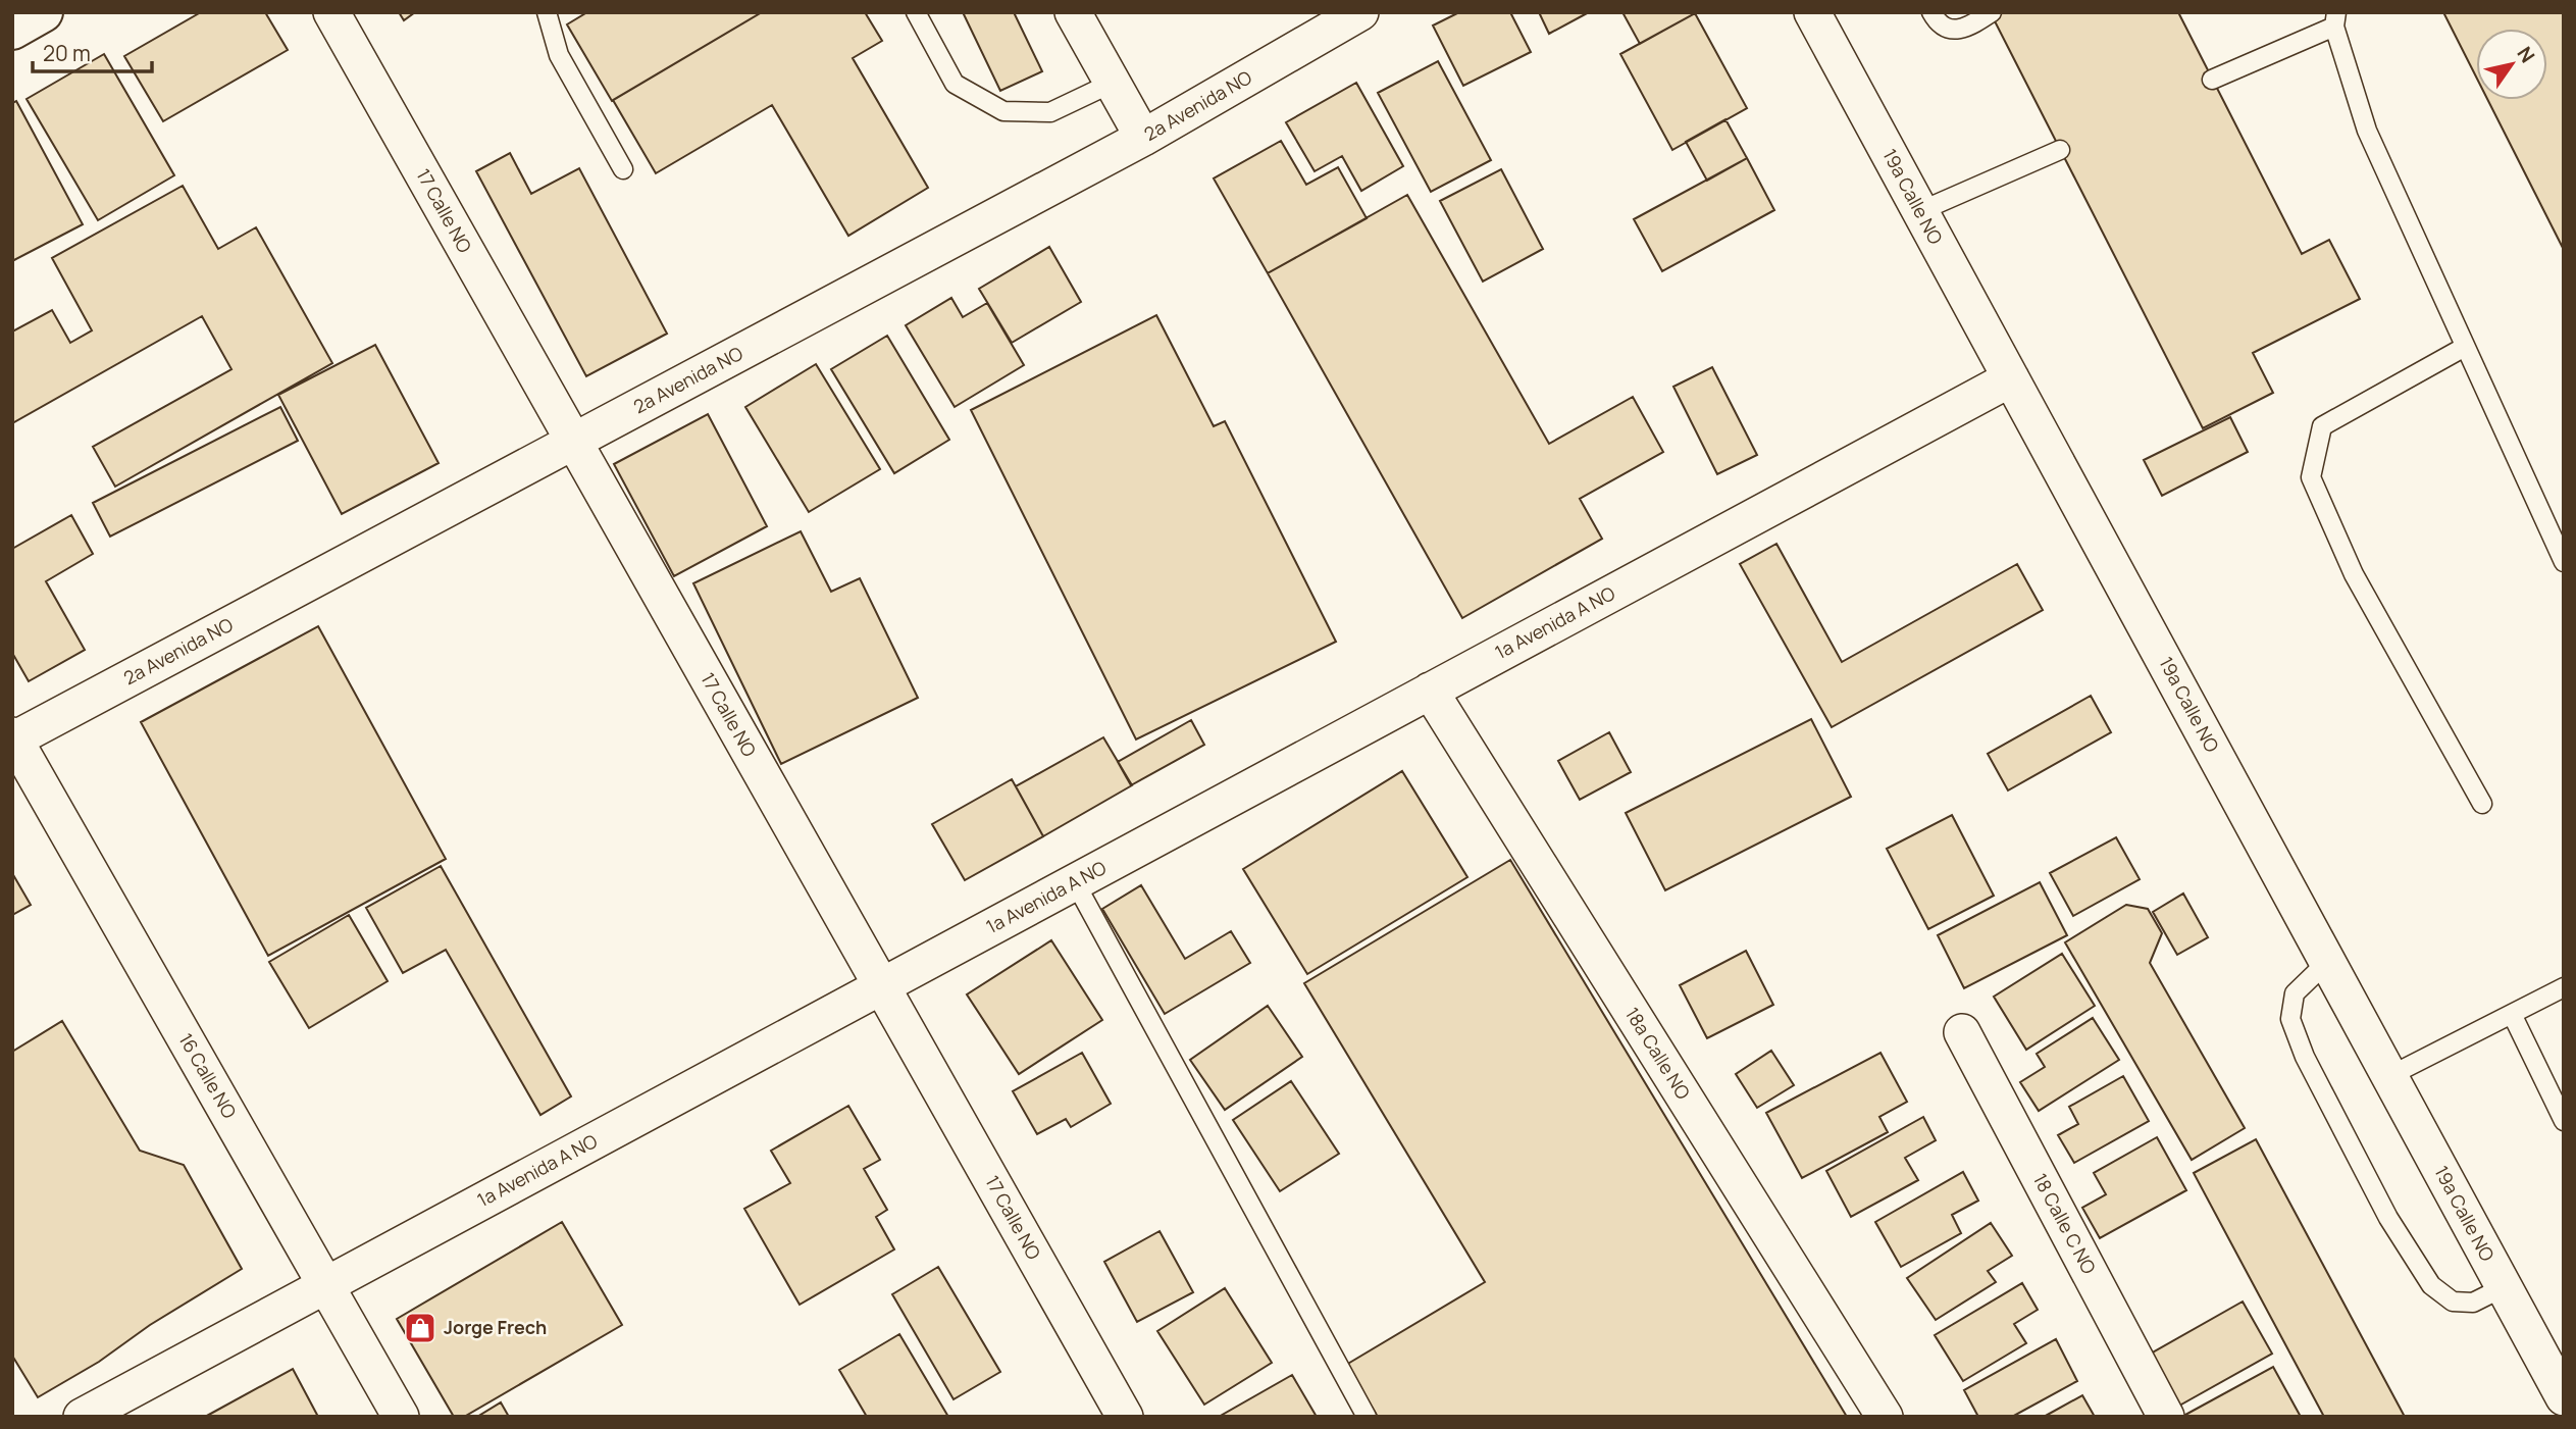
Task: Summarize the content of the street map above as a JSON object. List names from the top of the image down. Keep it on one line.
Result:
{"streets":{"street":["2a Avenida NO","19a Calle NO","17 Calle NO","1a Avenida A NO","18a Calle NO","16 Calle NO","18 Calle C NO"]},"crossings":[["2a Avenida NO","17 Calle NO"],["2a Avenida NO","16 Calle NO"],["19a Calle NO","1a Avenida A NO"],["17 Calle NO","1a Avenida A NO"],["1a Avenida A NO","18a Calle NO"],["1a Avenida A NO","16 Calle NO"]],"places":{"shop":["Jorge Frech"]},"scale_bar":"20 m","north":"top right"}
